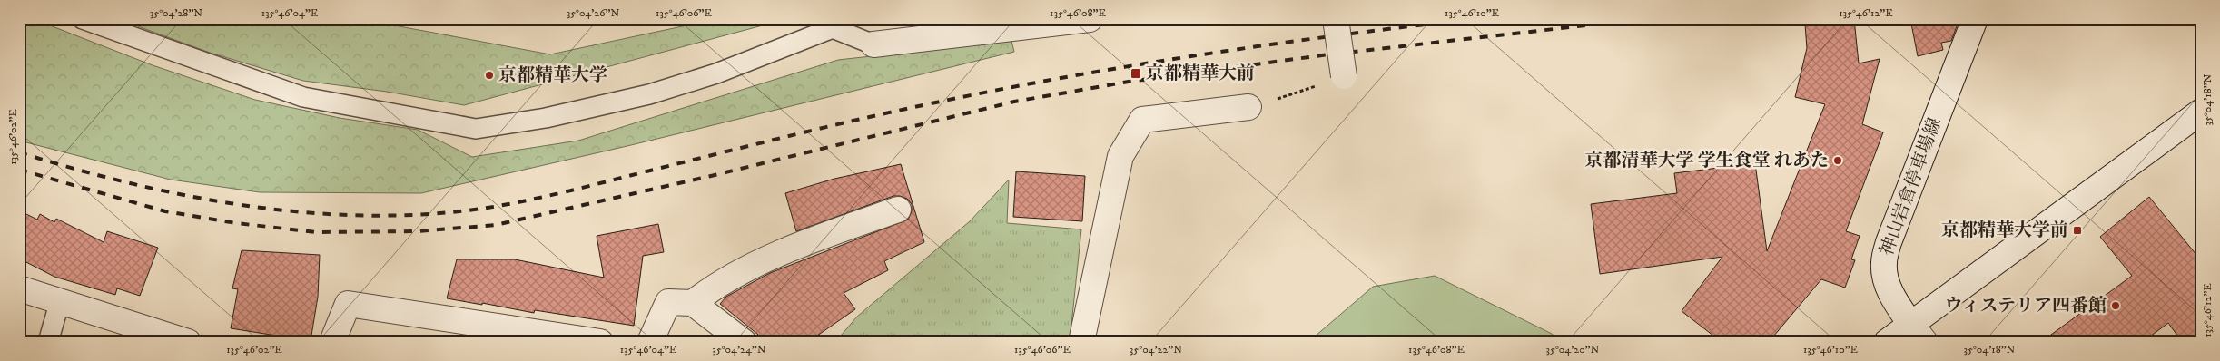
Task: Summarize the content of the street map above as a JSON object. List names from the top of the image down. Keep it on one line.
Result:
{"streets":{"street":["神山岩倉停車場線"]},"places":{"transit":["京都精華大前","京都精華大学前"],"other":["京都精華大学","京都清華大学 学生食堂 れあた","ウィステリア四番館"]},"coordinates":["35°04'28\"N","135°46'04\"E","35°04'26\"N","135°46'06\"E","135°46'08\"E","135°46'10\"E","135°46'12\"E","35°04'18\"N","135°46'02\"E","35°04'24\"N","35°04'22\"N","35°04'20\"N"]}
